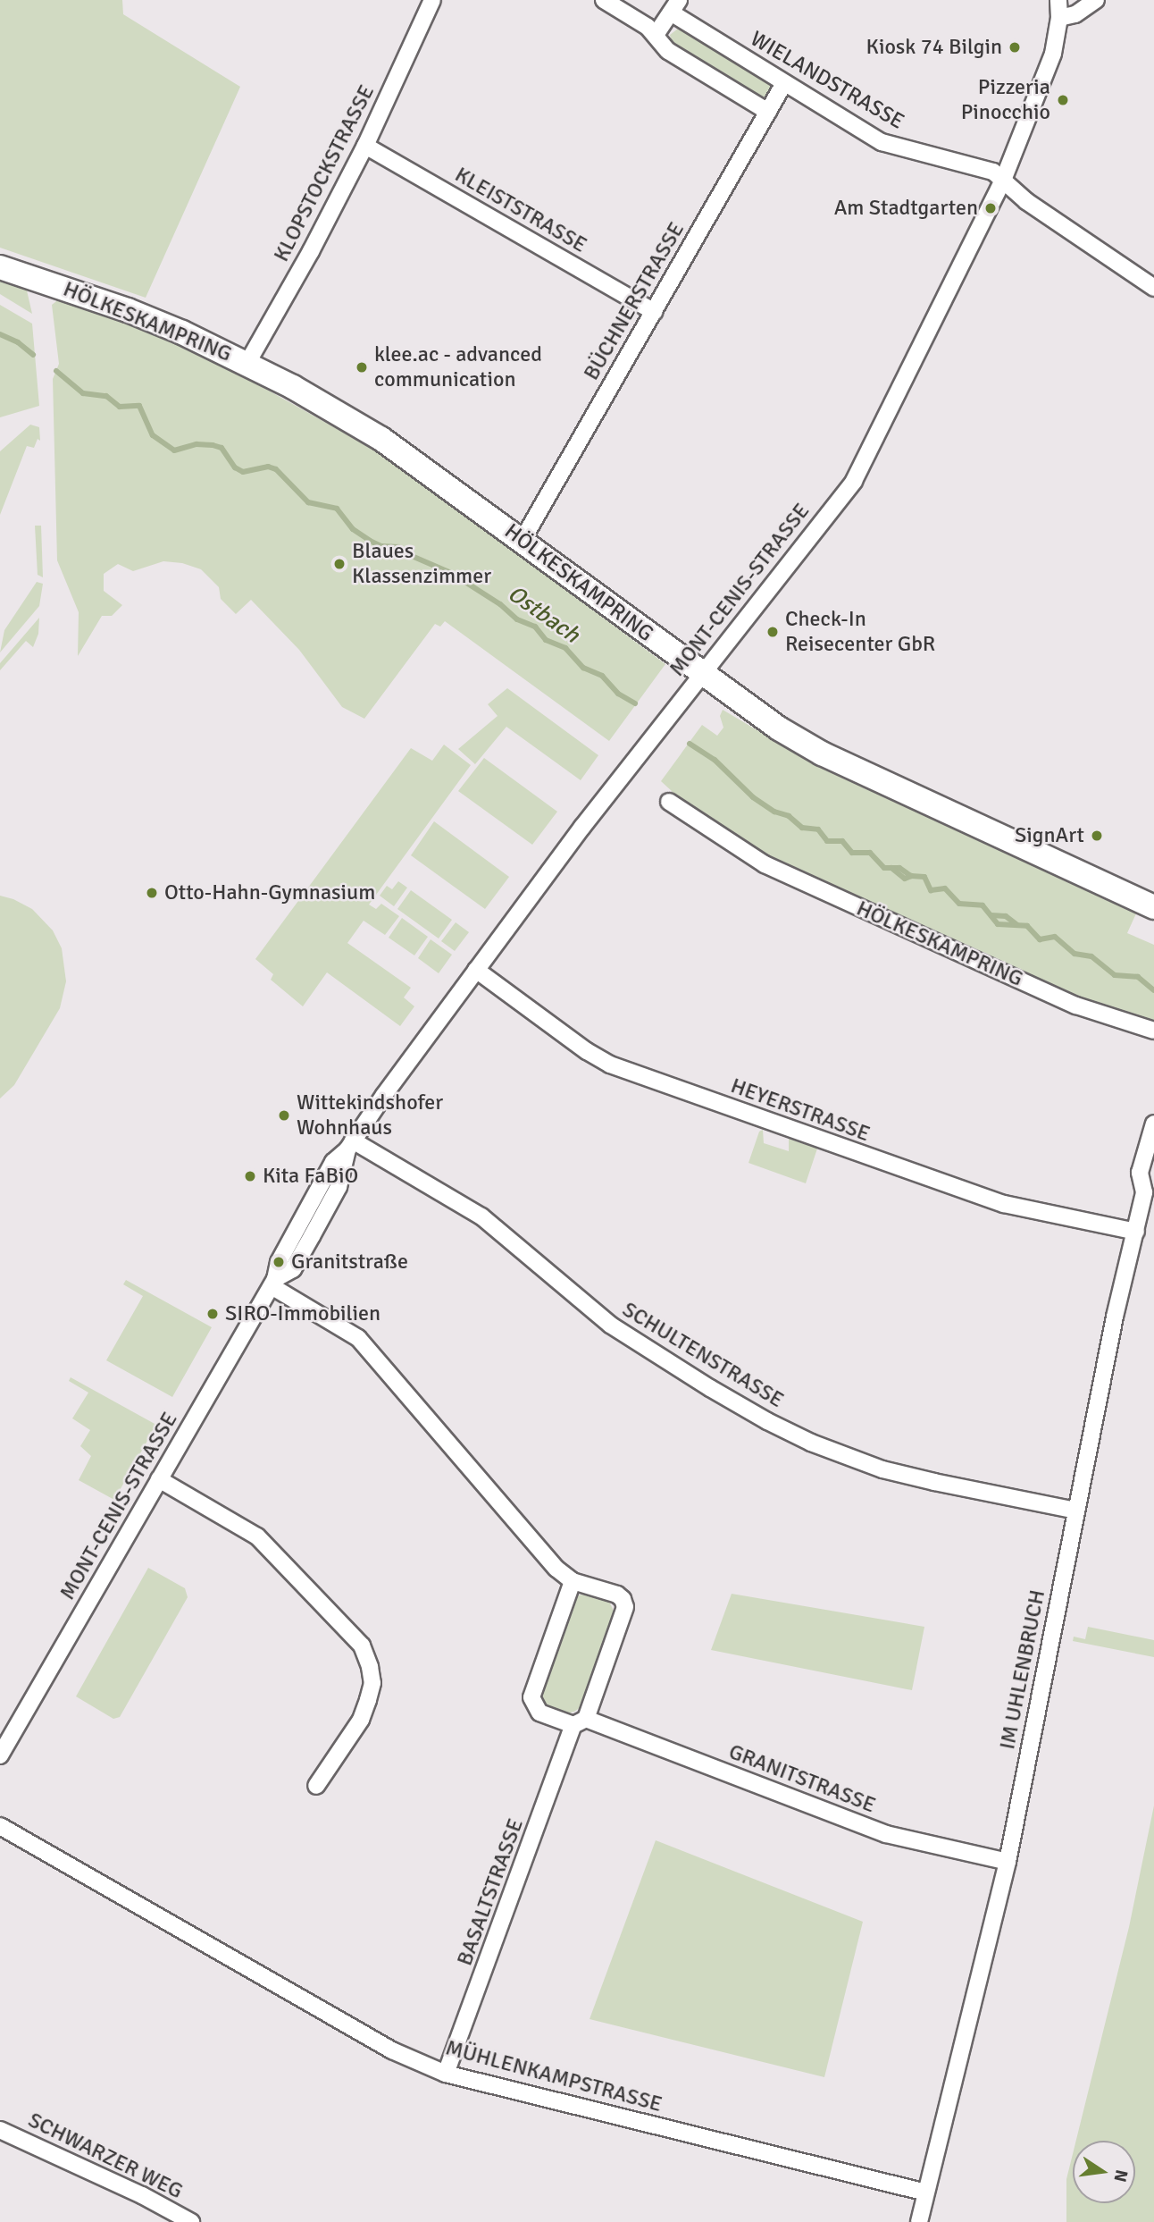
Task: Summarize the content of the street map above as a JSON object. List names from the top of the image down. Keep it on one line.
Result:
{"streets":{"main road":["HÖLKESKAMPRING"],"street":["WIELANDSTRASSE","KLOPSTOCKSTRASSE","KLEISTSTRASSE","BÜCHNERSTRASSE","MONT-CENIS-STRASSE","HEYERSTRASSE","SCHULTENSTRASSE","IM UHLENBRUCH","GRANITSTRASSE","BASALTSTRASSE","MÜHLENKAMPSTRASSE","SCHWARZER WEG"]},"crossings":[["WIELANDSTRASSE","BÜCHNERSTRASSE"],["WIELANDSTRASSE","MONT-CENIS-STRASSE"],["KLOPSTOCKSTRASSE","KLEISTSTRASSE"],["KLOPSTOCKSTRASSE","HÖLKESKAMPRING"],["KLEISTSTRASSE","BÜCHNERSTRASSE"],["BÜCHNERSTRASSE","HÖLKESKAMPRING"],["HÖLKESKAMPRING","MONT-CENIS-STRASSE"],["MONT-CENIS-STRASSE","HEYERSTRASSE"],["MONT-CENIS-STRASSE","SCHULTENSTRASSE"],["HEYERSTRASSE","IM UHLENBRUCH"],["SCHULTENSTRASSE","IM UHLENBRUCH"],["IM UHLENBRUCH","GRANITSTRASSE"],["IM UHLENBRUCH","MÜHLENKAMPSTRASSE"],["GRANITSTRASSE","BASALTSTRASSE"],["BASALTSTRASSE","MÜHLENKAMPSTRASSE"]],"water":["Ostbach"],"places":["Kiosk 74 Bilgin","Pizzeria Pinocchio","Am Stadtgarten","klee.ac - advanced communication","Blaues Klassenzimmer","Check-In Reisecenter GbR","SignArt","Otto-Hahn-Gymnasium","Wittekindshofer Wohnhaus","Kita FaBiO","Granitstraße","SIRO-Immobilien"],"north":"right"}
